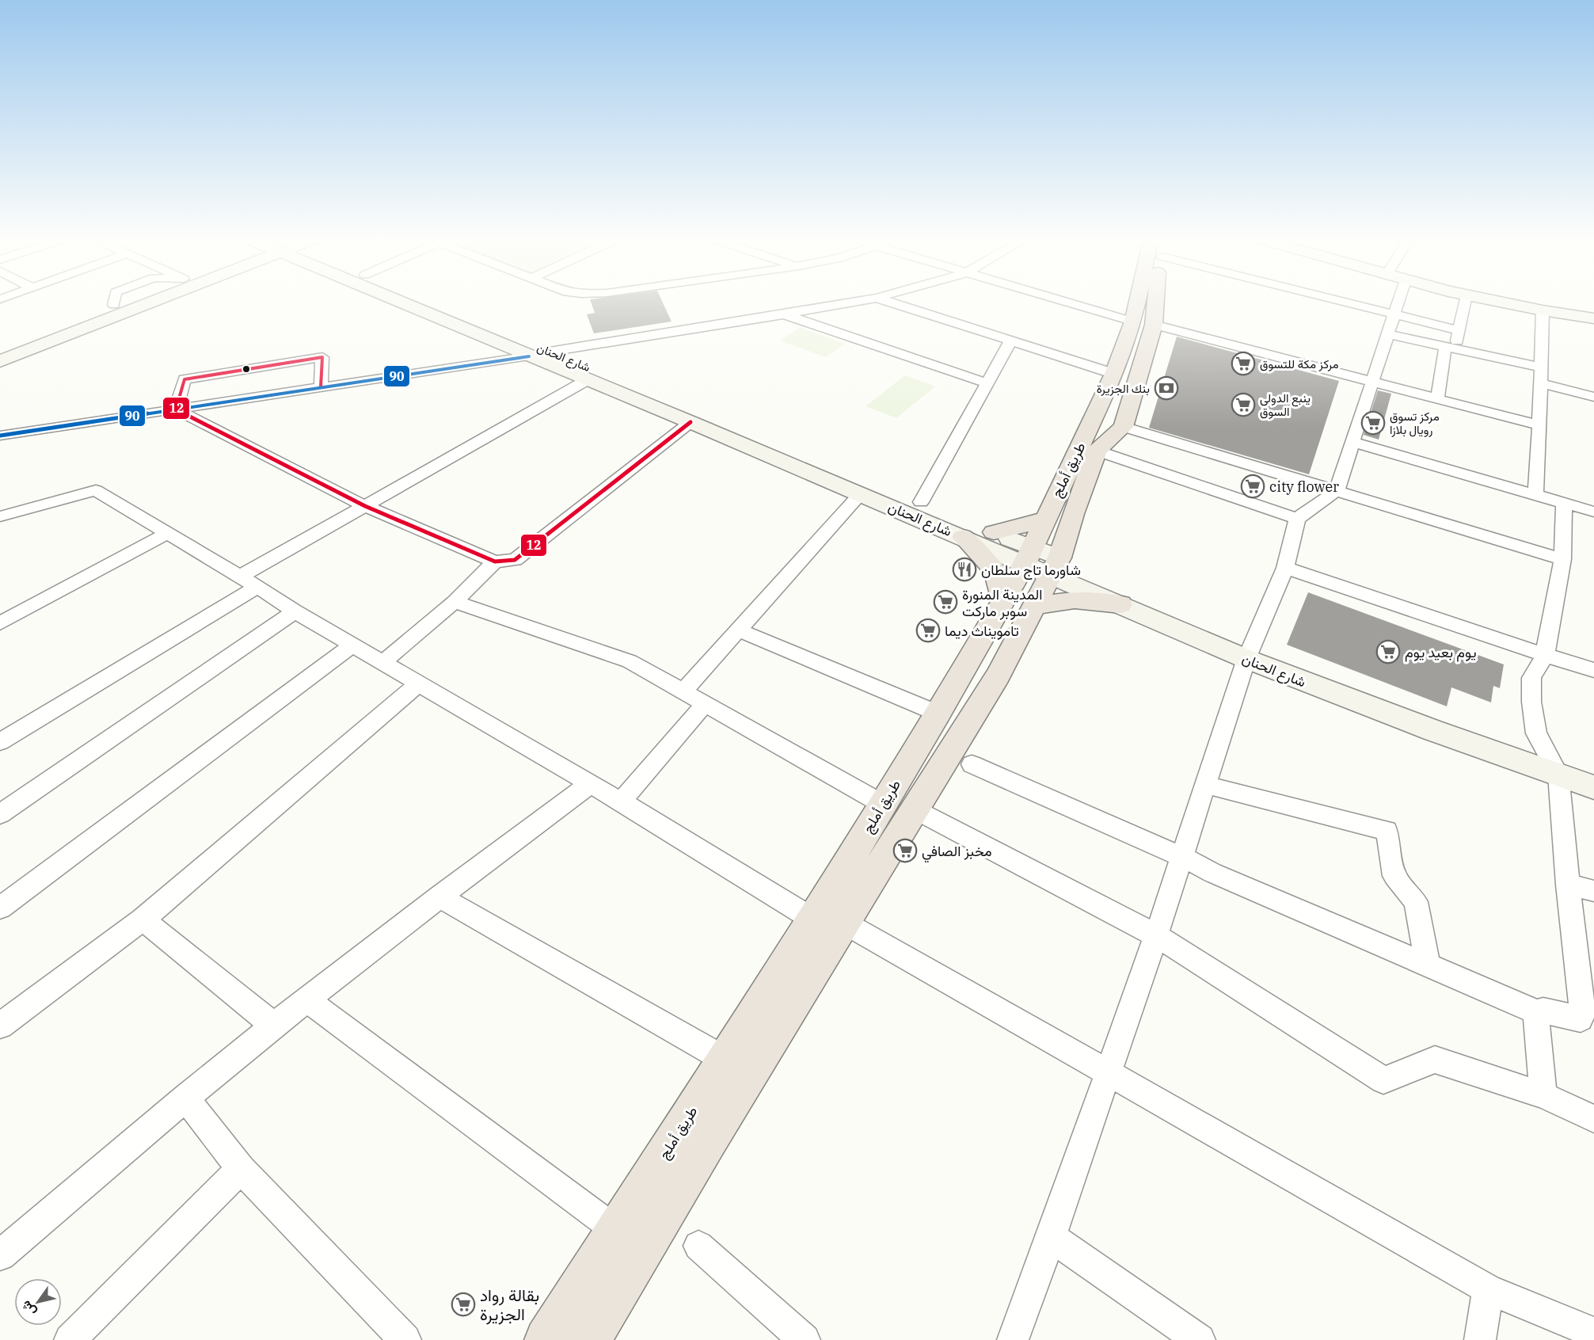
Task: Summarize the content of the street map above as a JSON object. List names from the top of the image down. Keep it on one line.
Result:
{"streets":{"highway":["طريق أملج"],"main road":["شارع الحنان"]},"crossings":[["شارع الحنان","طريق أملج"]],"places":{"supermarket":["مركز مكة للتسوق","ينبع الدولى السوق","مركز تسوق رويال بلازا","city flower","المدينة المنورة سوبر ماركت","تامويناث ديما","يوم بعيد يوم","مخبز الصافي","بقالة رواد الجزيرة"],"bank":["بنك الجزيرة"],"restaurant":["شاورما تاج سلطان"]},"lines":["transit line 90","transit line 12"],"north":"bottom left"}
